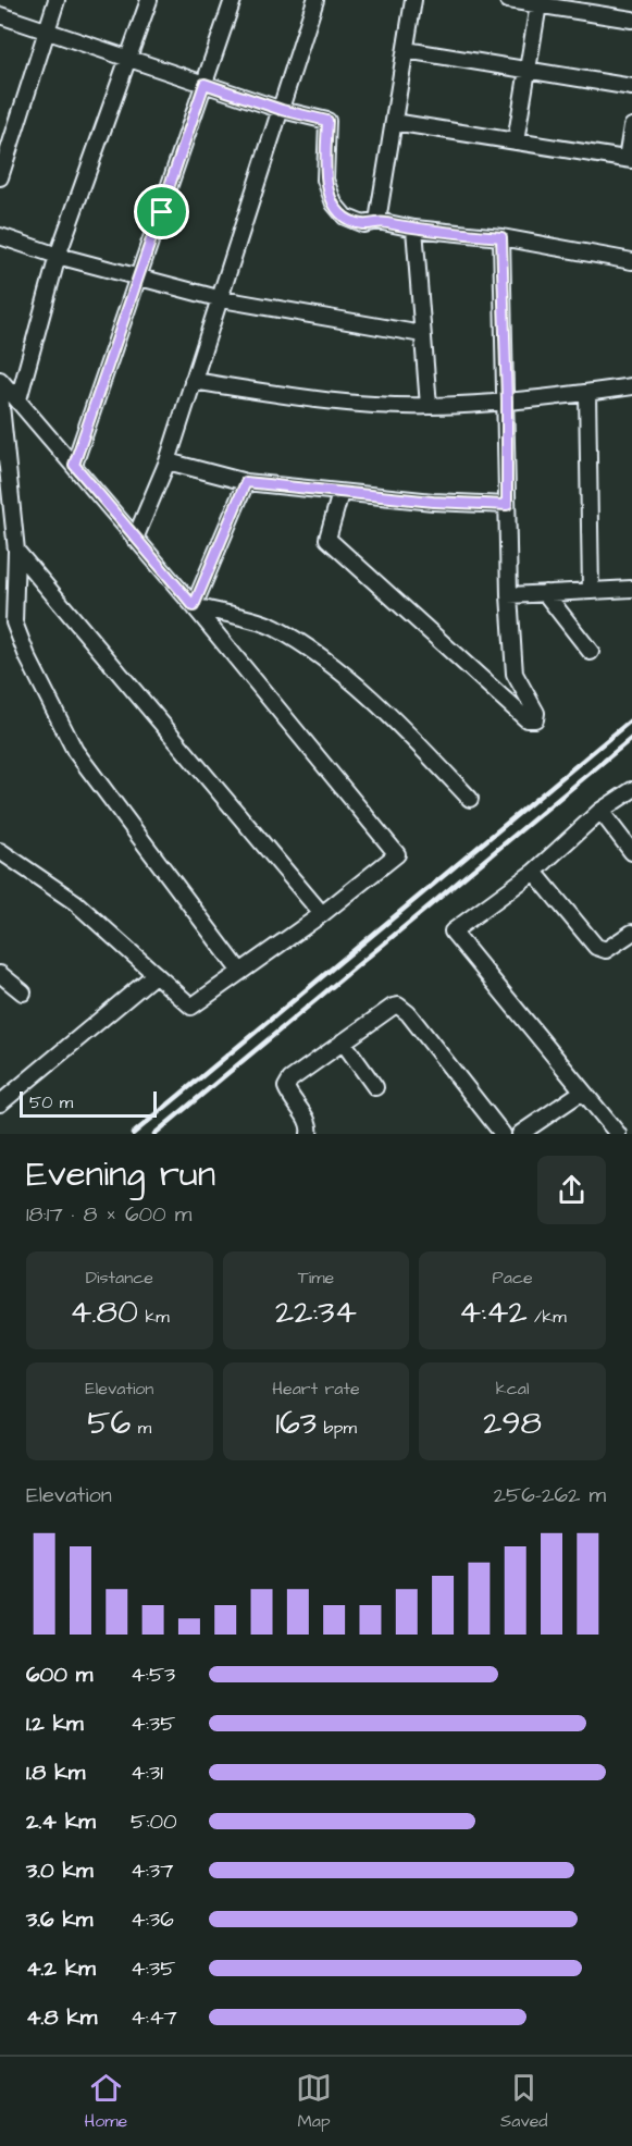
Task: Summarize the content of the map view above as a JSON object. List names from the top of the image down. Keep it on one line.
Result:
{"scale_bar":"50 m","page":{"scale":"50 m","heading":["Evening run","18:17 · 8 × 600 m"],"stats":[["Distance","4.80 km"],["Time","22:34"],["Pace","4:42 /km"],["Elevation","56 m"],["Heart rate","163 bpm"],["kcal","298"]],"chart":["Elevation","256–262 m"],"list":[{"name":"600 m","note":"4:53"},{"name":"1.2 km","note":"4:35"},{"name":"1.8 km","note":"4:31"},{"name":"2.4 km","note":"5:00"},{"name":"3.0 km","note":"4:37"},{"name":"3.6 km","note":"4:36"},{"name":"4.2 km","note":"4:35"},{"name":"4.8 km","note":"4:47"}],"tabs":["Home","Map","Saved"]}}
